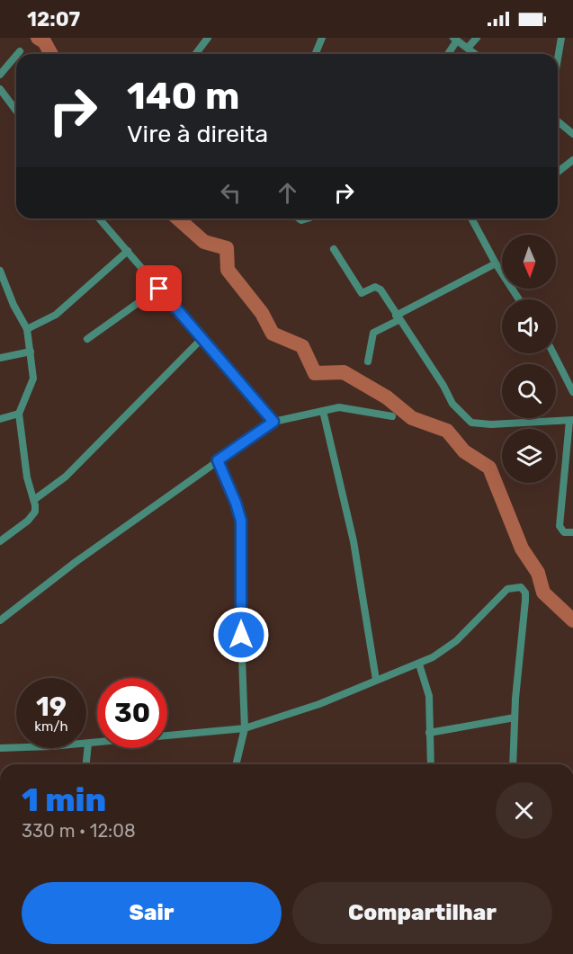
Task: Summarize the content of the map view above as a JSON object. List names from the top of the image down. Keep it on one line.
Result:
{"north":"bottom","page":{"status":"12:07","turn":["140 m","Vire à direita"],"speed":"19 km/h","limit":"30","heading":["1 min","330 m · 12:08"],"buttons":["Sair","Compartilhar"]}}
